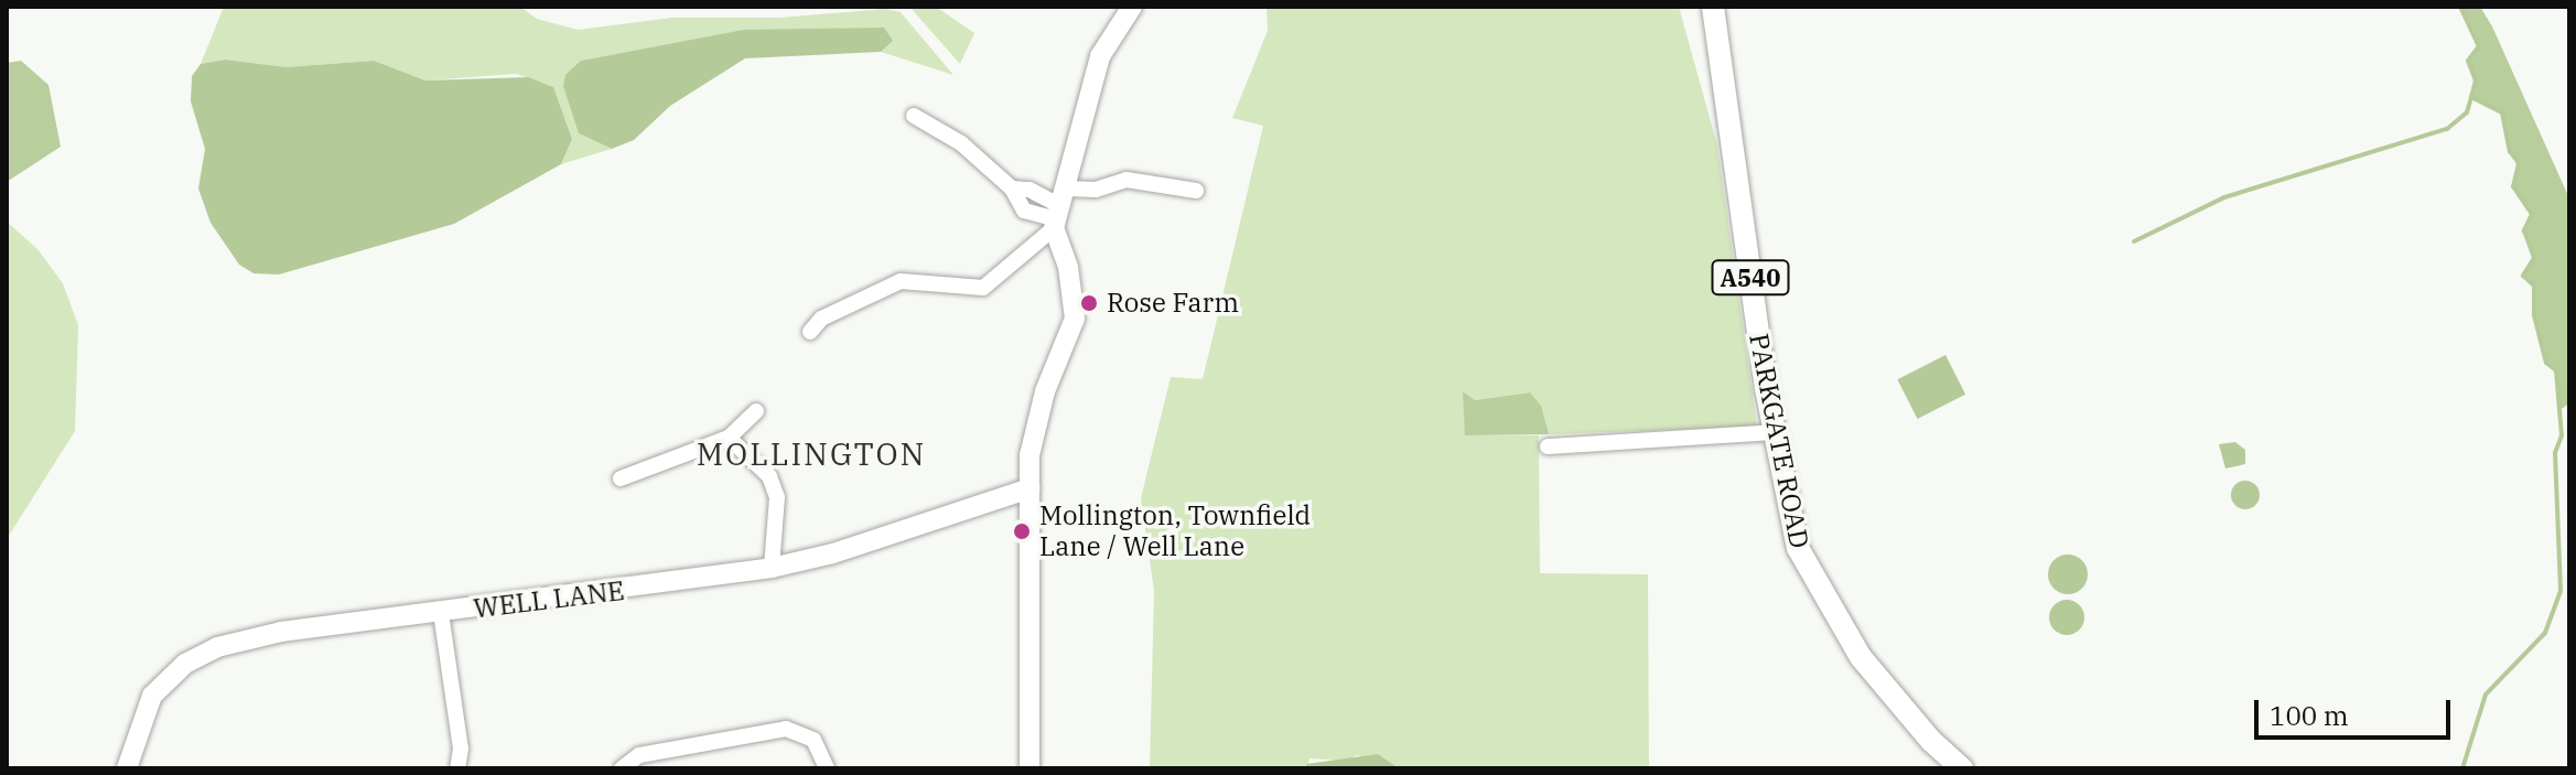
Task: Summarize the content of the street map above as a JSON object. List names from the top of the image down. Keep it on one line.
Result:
{"streets":{"main road":["A540","PARKGATE ROAD"],"street":["WELL LANE"]},"districts":["MOLLINGTON"],"places":["Rose Farm","Mollington, Townfield Lane / Well Lane"],"scale_bar":"100 m"}
